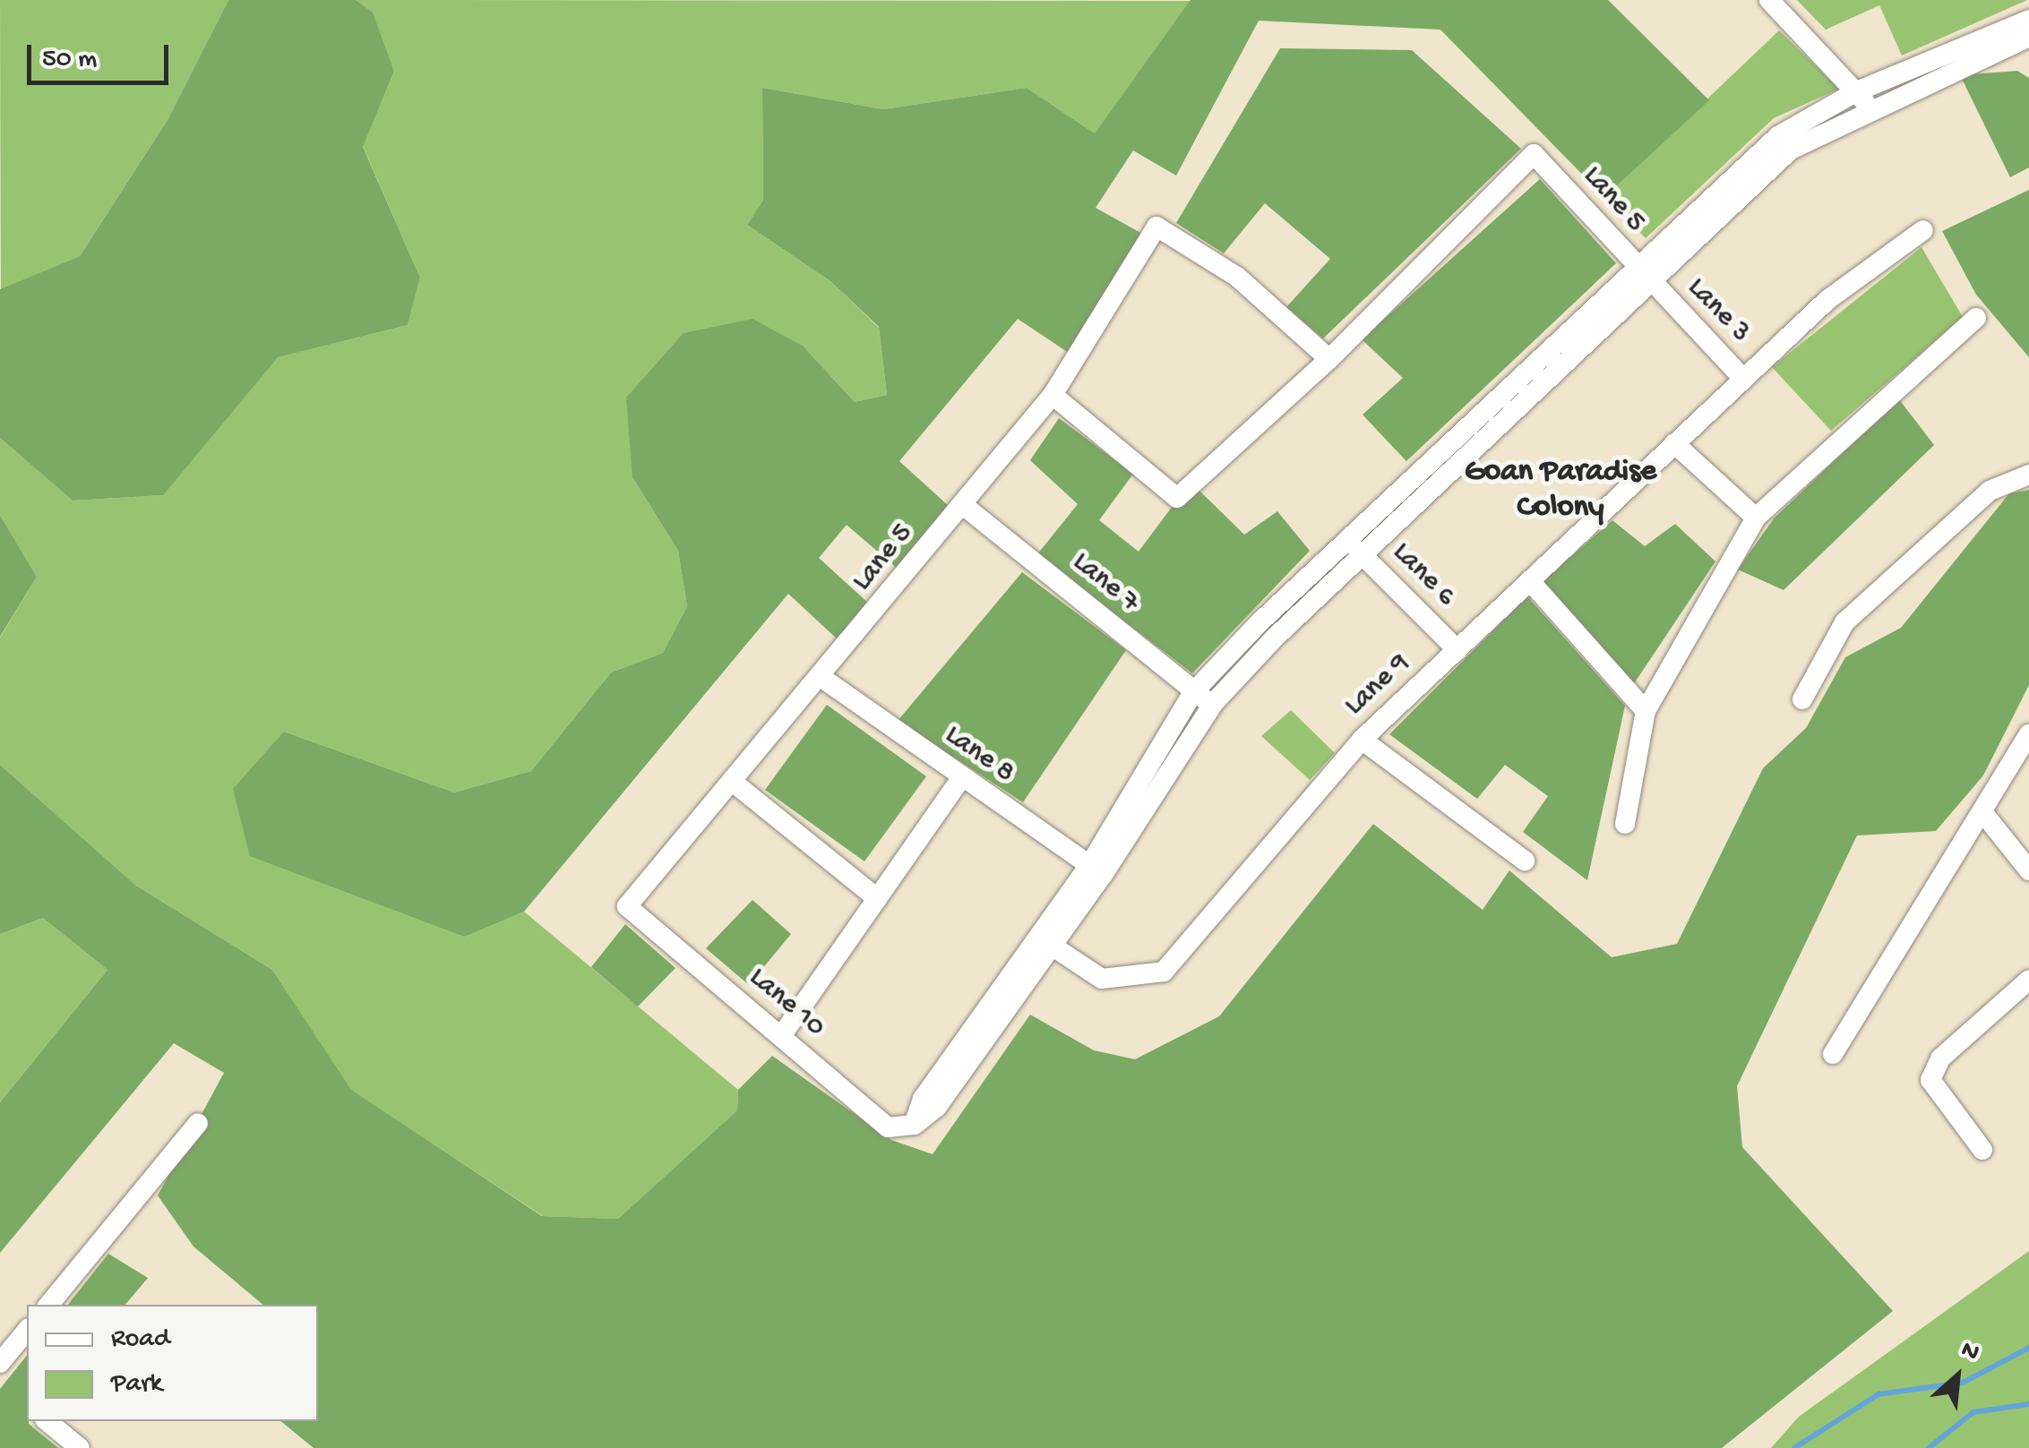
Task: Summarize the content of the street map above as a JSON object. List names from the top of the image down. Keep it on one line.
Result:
{"streets":{"street":["Lane 5","Lane 3","Lane 6","Lane 7","Lane 9","Lane 8","Lane 10"]},"crossings":[["Lane 5","Lane 3"],["Lane 5","Lane 7"],["Lane 5","Lane 8"],["Lane 5","Lane 10"],["Lane 3","Lane 9"],["Lane 6","Lane 9"]],"districts":["Goan Paradise Colony"],"legend":["Road","Park"],"scale_bar":"50 m","north":"top right"}
